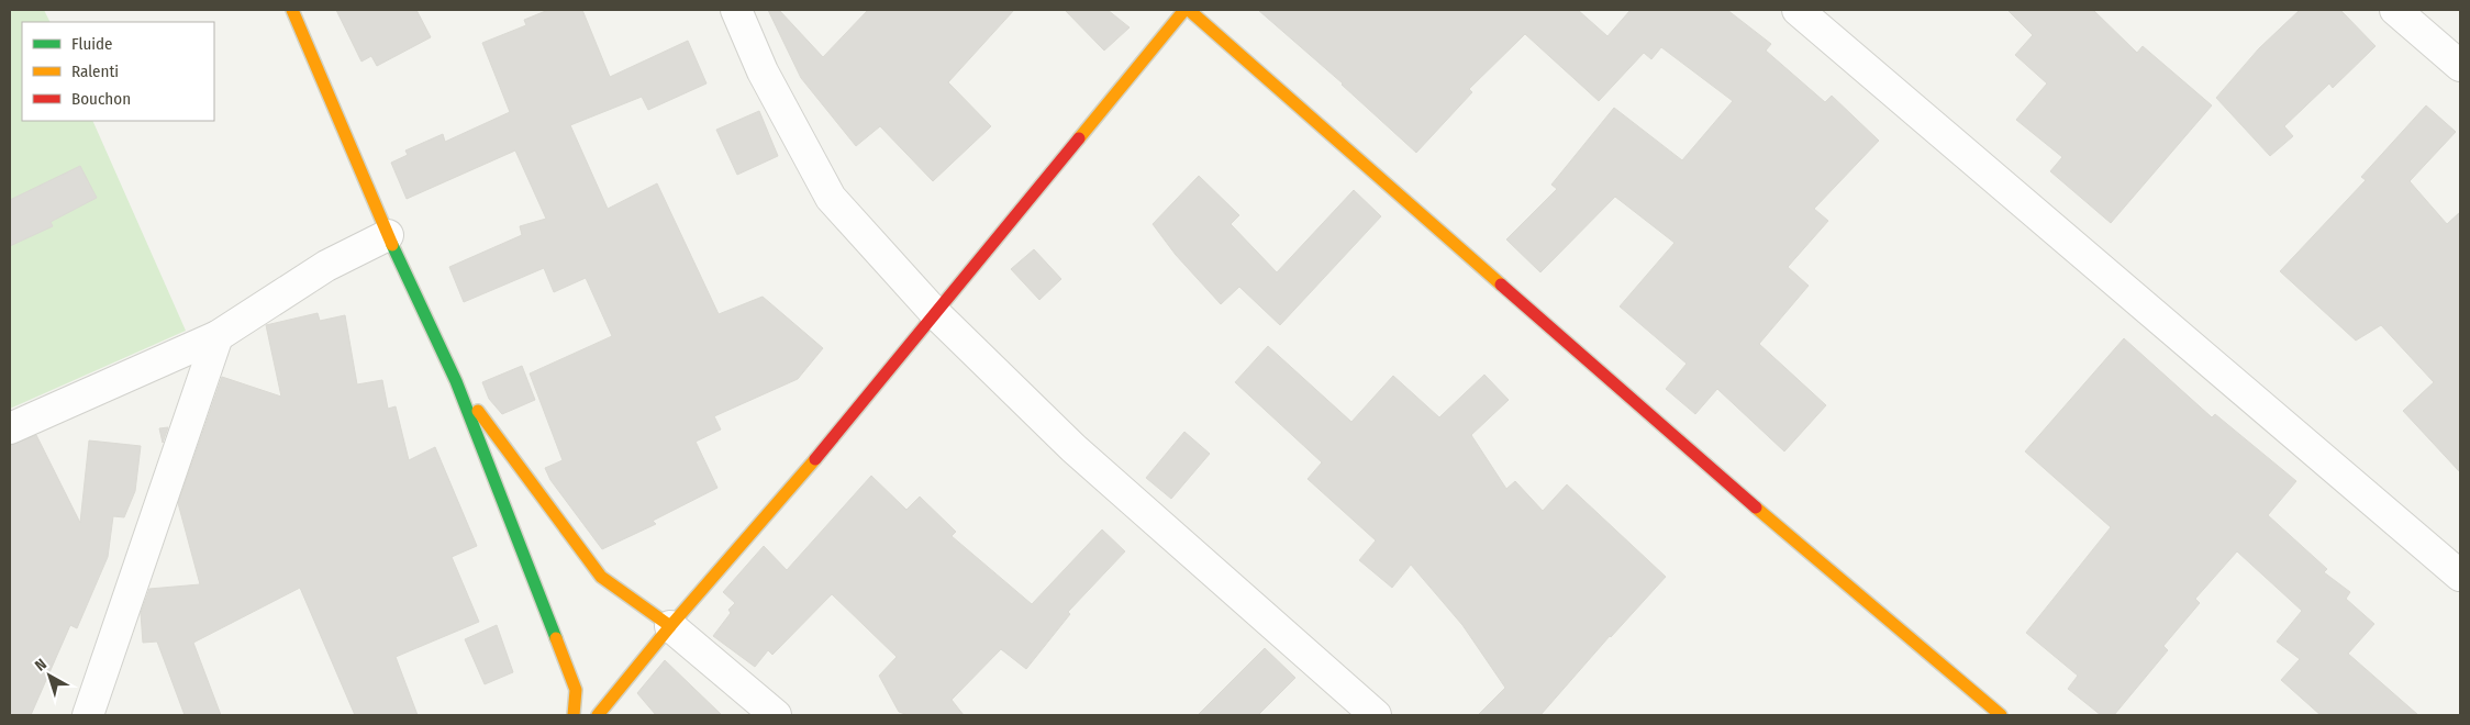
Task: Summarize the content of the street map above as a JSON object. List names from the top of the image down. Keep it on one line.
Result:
{"legend":["Fluide","Ralenti","Bouchon"],"north":"top left"}
